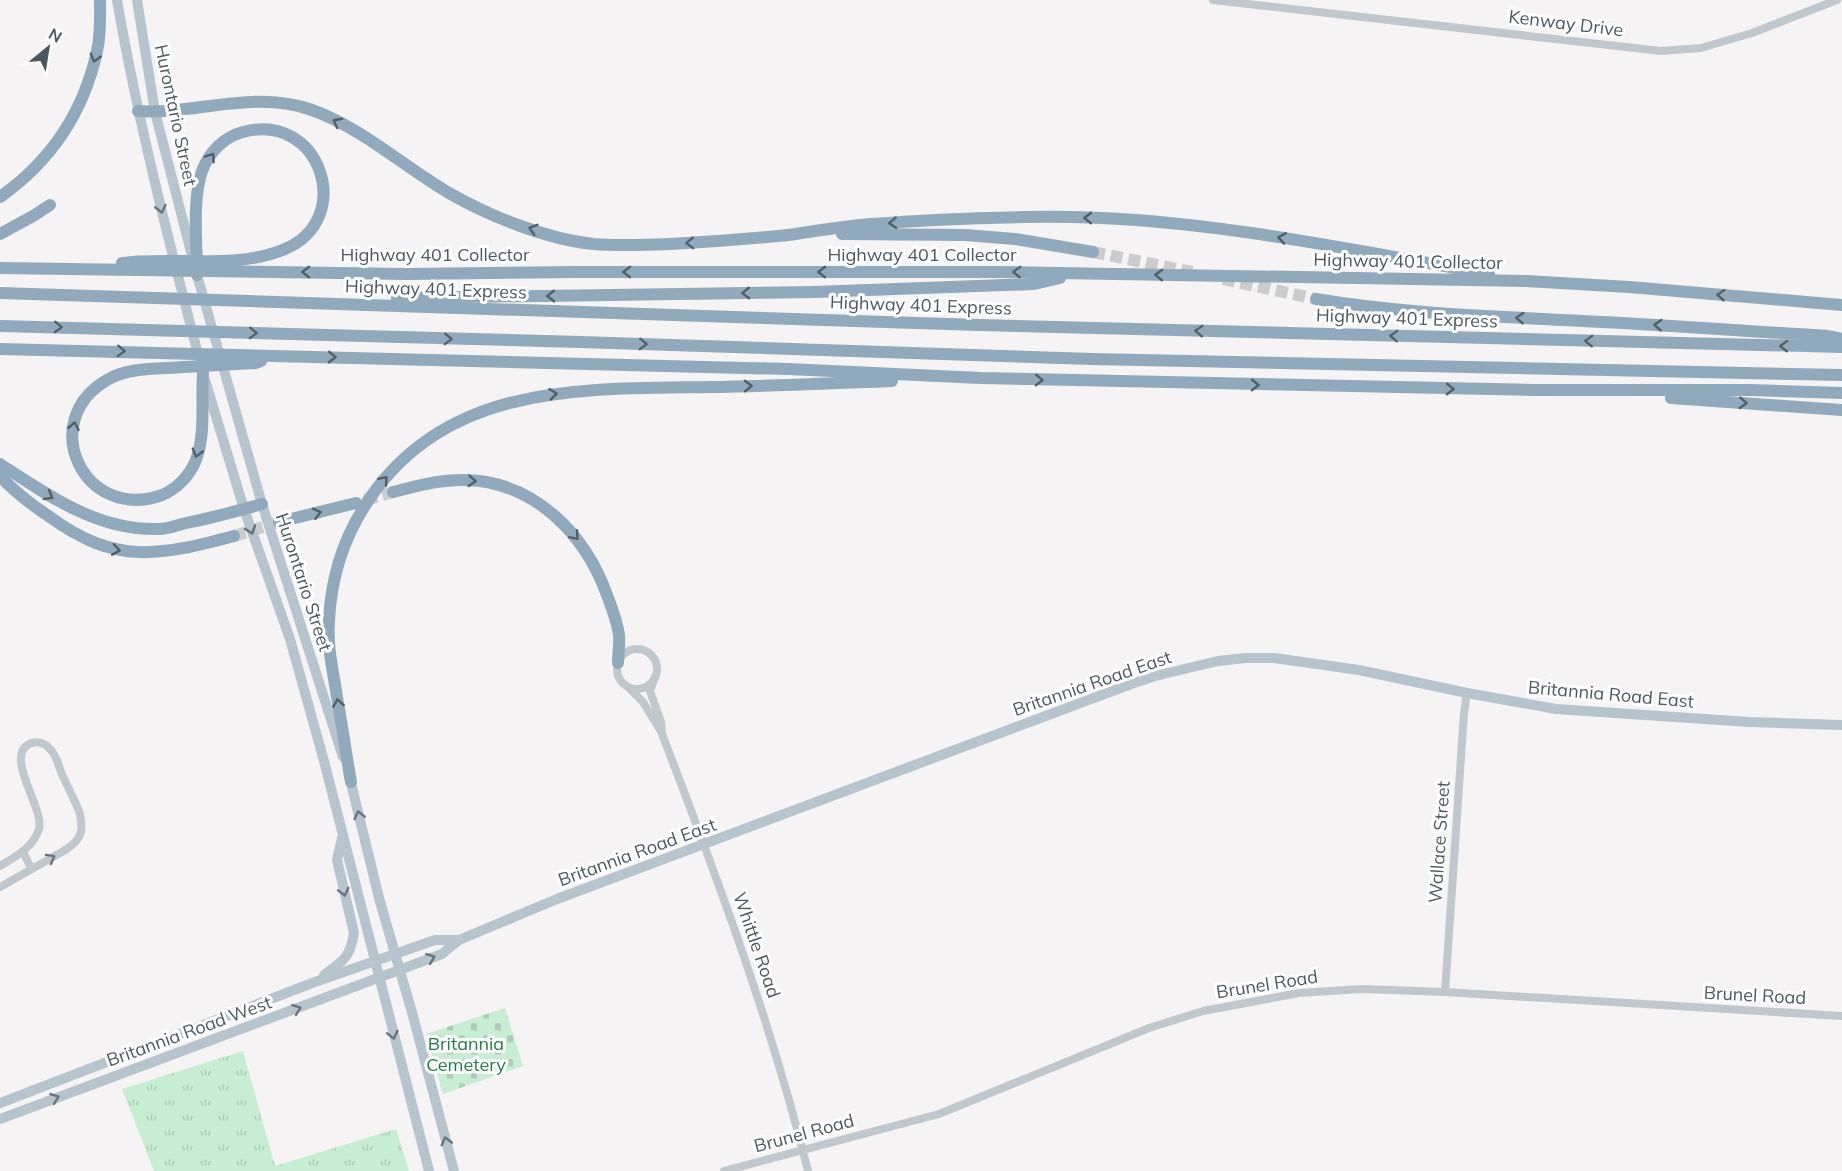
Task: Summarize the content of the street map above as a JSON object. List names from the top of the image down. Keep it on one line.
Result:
{"streets":{"highway":["Highway 401 Collector","Highway 401 Express"],"main road":["Hurontario Street","Britannia Road East","Britannia Road West"],"street":["Kenway Drive","Wallace Street","Whittle Road","Brunel Road"]},"crossings":[["Hurontario Street","Britannia Road East"],["Hurontario Street","Britannia Road West"],["Britannia Road East","Wallace Street"],["Britannia Road East","Whittle Road"],["Britannia Road East","Britannia Road West"],["Wallace Street","Brunel Road"],["Whittle Road","Brunel Road"]],"parks":["Britannia Cemetery"],"north":"top right"}
